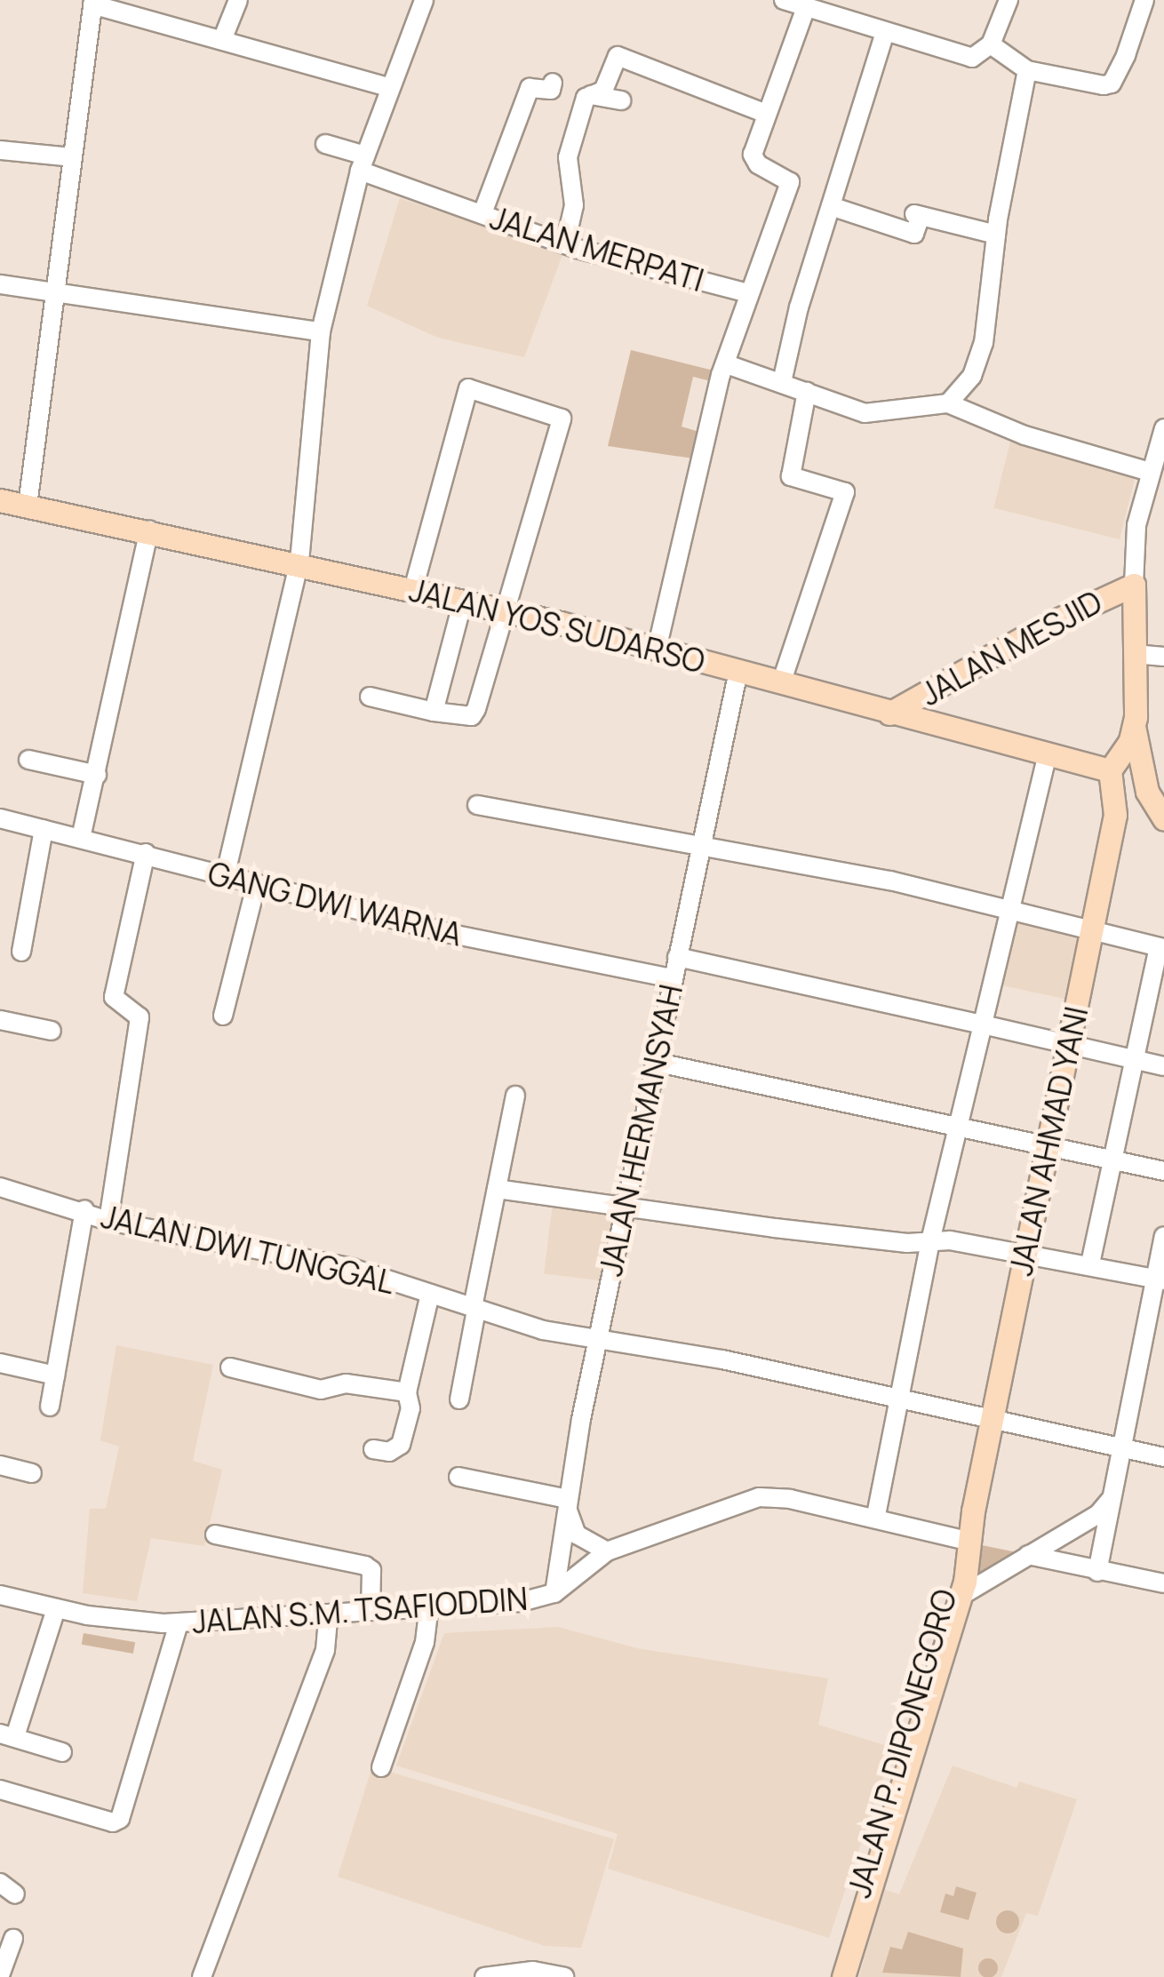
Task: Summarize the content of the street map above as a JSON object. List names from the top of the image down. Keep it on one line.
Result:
{"streets":{"main road":["JALAN YOS SUDARSO","JALAN MESJID","JALAN AHMAD YANI","JALAN P. DIPONEGORO"],"street":["JALAN MERPATI","GANG DWI WARNA","JALAN HERMANSYAH","JALAN DWI TUNGGAL","JALAN S.M. TSAFIODDIN"]},"crossings":[["JALAN MERPATI","JALAN YOS SUDARSO"],["JALAN YOS SUDARSO","JALAN MESJID"],["JALAN YOS SUDARSO","JALAN HERMANSYAH"],["JALAN YOS SUDARSO","JALAN AHMAD YANI"],["GANG DWI WARNA","JALAN HERMANSYAH"],["JALAN HERMANSYAH","JALAN DWI TUNGGAL"],["JALAN HERMANSYAH","JALAN S.M. TSAFIODDIN"],["JALAN AHMAD YANI","JALAN DWI TUNGGAL"],["JALAN AHMAD YANI","JALAN P. DIPONEGORO"],["JALAN S.M. TSAFIODDIN","JALAN P. DIPONEGORO"]]}
